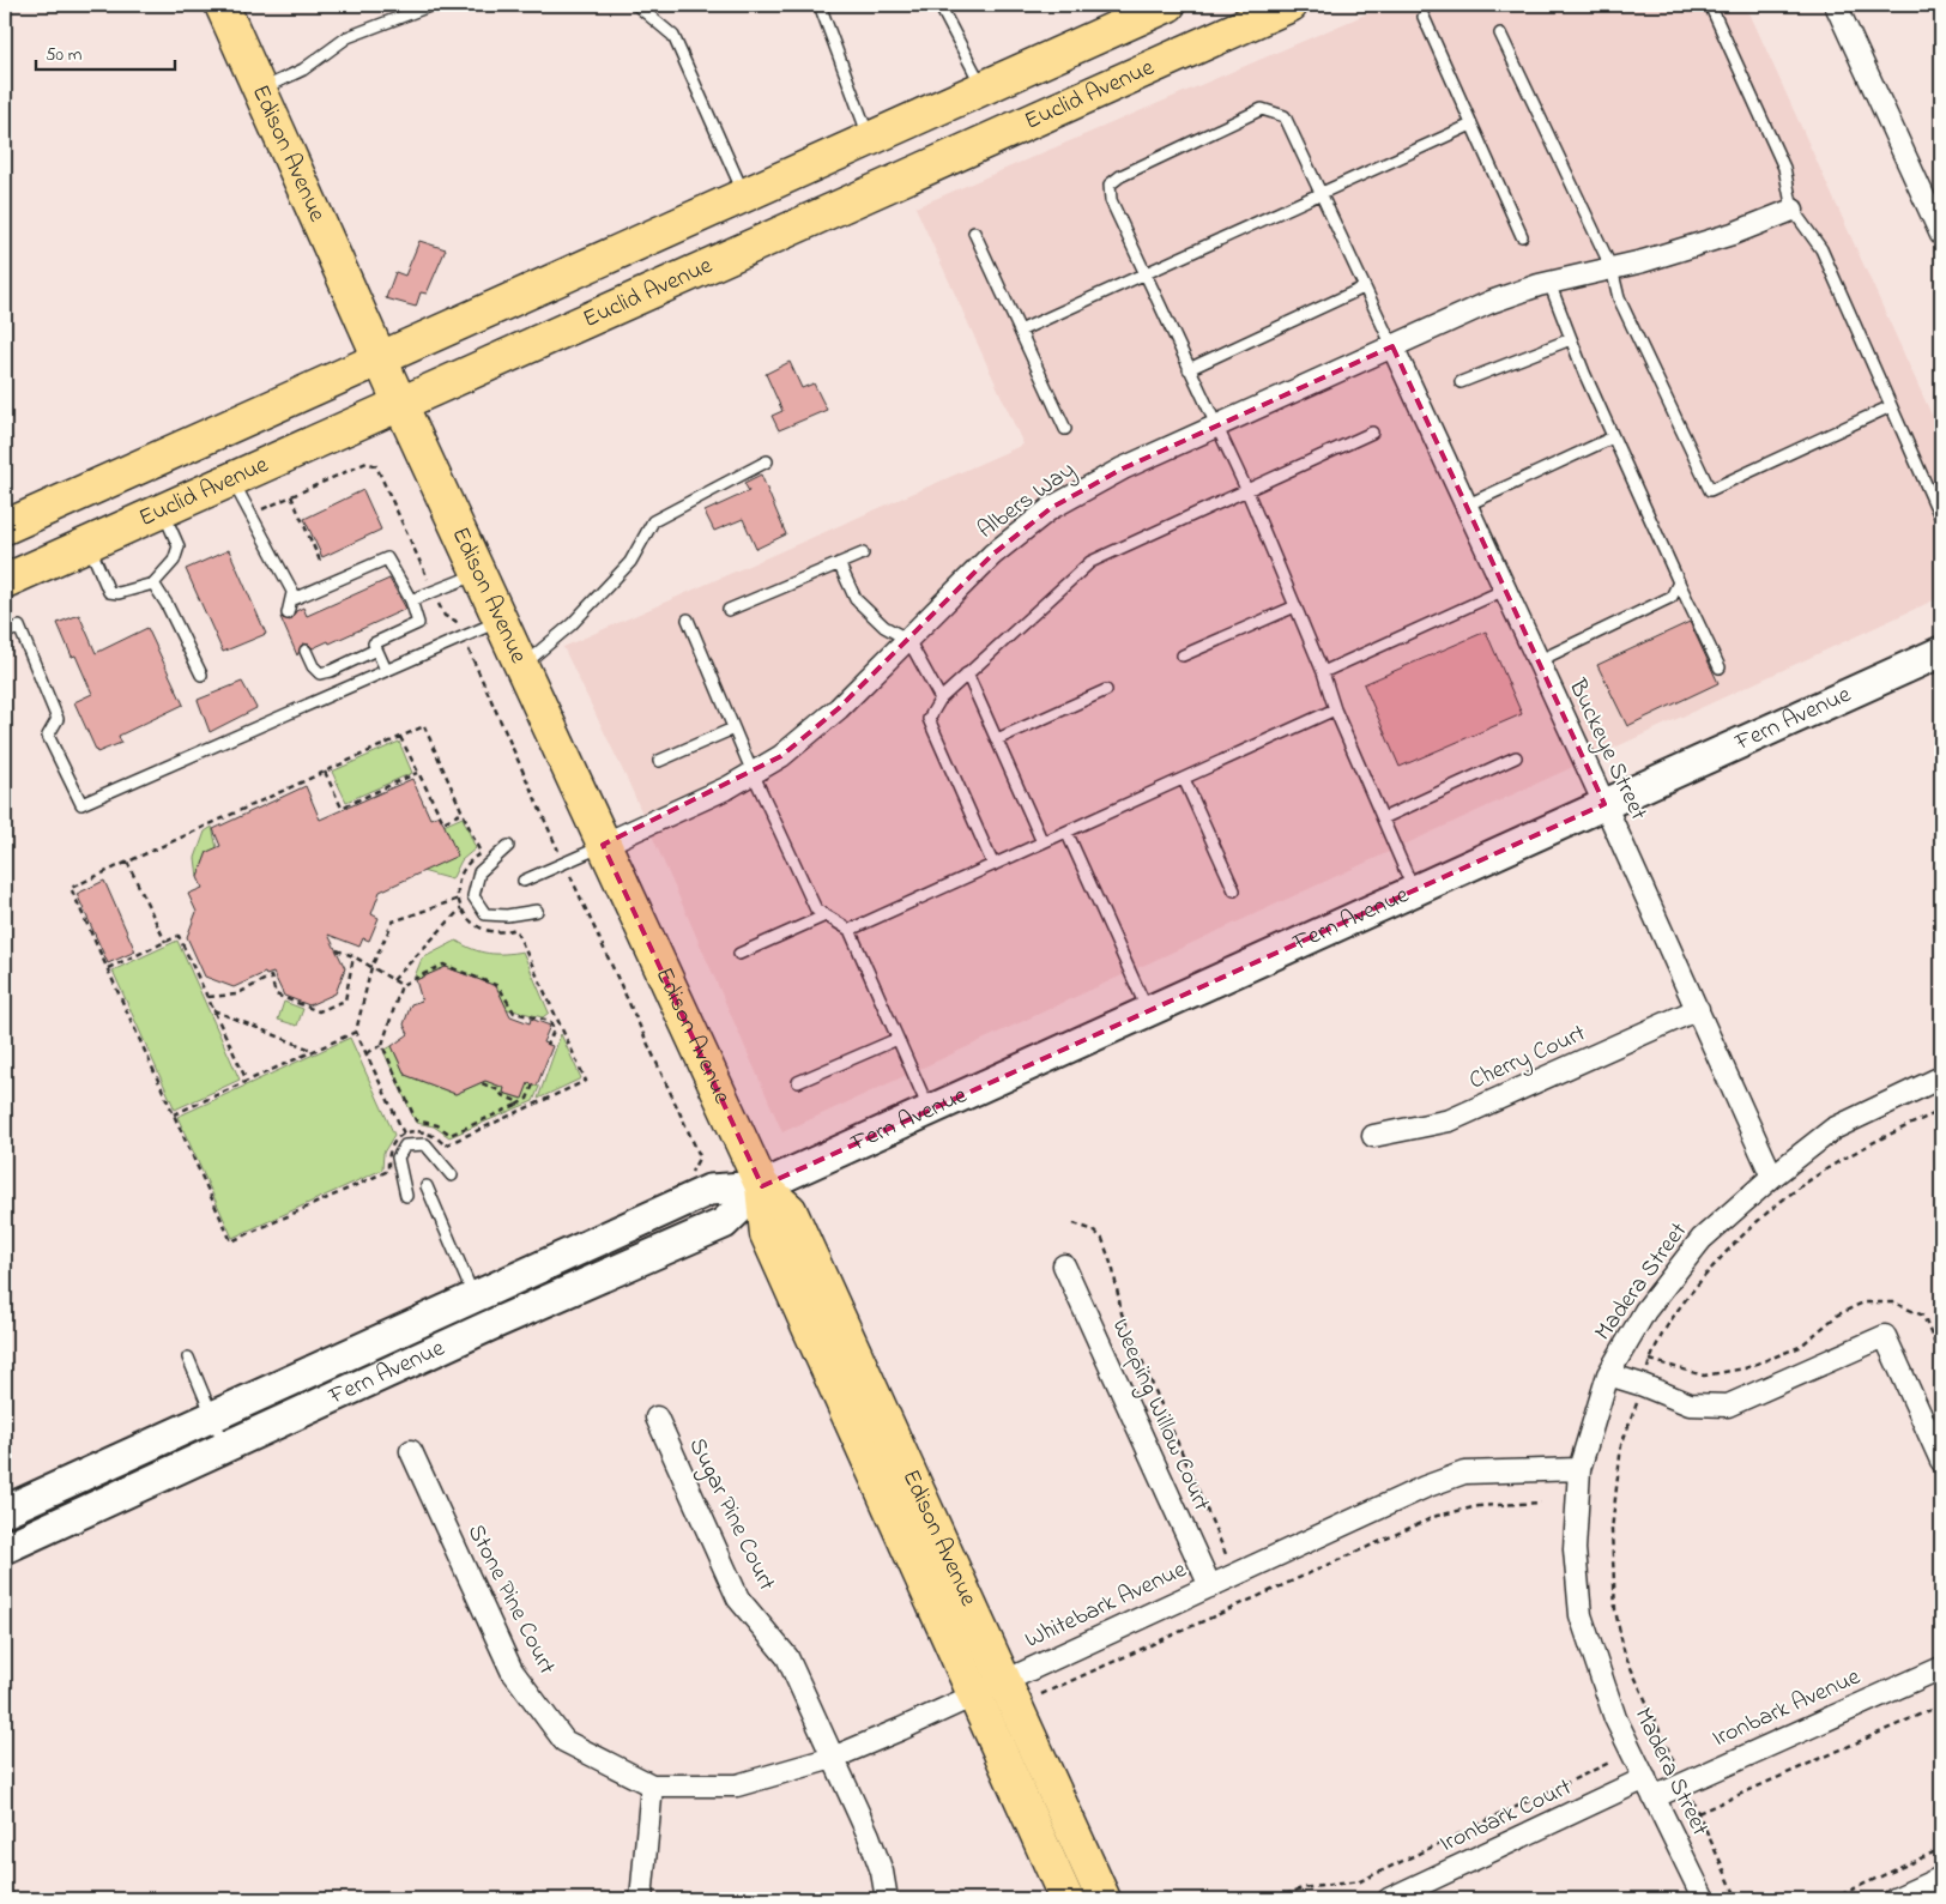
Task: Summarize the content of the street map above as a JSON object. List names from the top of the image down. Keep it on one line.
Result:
{"streets":{"main road":["Euclid Avenue","Edison Avenue"],"street":["Albers Way","Fern Avenue","Buckeye Street","Cherry Court","Madera Street","Weeping Willow Court","Sugar Pine Court","Stone Pine Court","Whitebark Avenue","Ironbark Avenue","Ironbark Court"]},"crossings":[["Euclid Avenue","Edison Avenue"],["Edison Avenue","Albers Way"],["Edison Avenue","Fern Avenue"],["Edison Avenue","Whitebark Avenue"],["Albers Way","Buckeye Street"],["Fern Avenue","Buckeye Street"],["Buckeye Street","Cherry Court"],["Buckeye Street","Madera Street"],["Madera Street","Whitebark Avenue"],["Madera Street","Ironbark Avenue"],["Madera Street","Ironbark Court"],["Weeping Willow Court","Whitebark Avenue"],["Sugar Pine Court","Whitebark Avenue"],["Stone Pine Court","Whitebark Avenue"],["Ironbark Avenue","Ironbark Court"]],"scale_bar":"50 m"}
